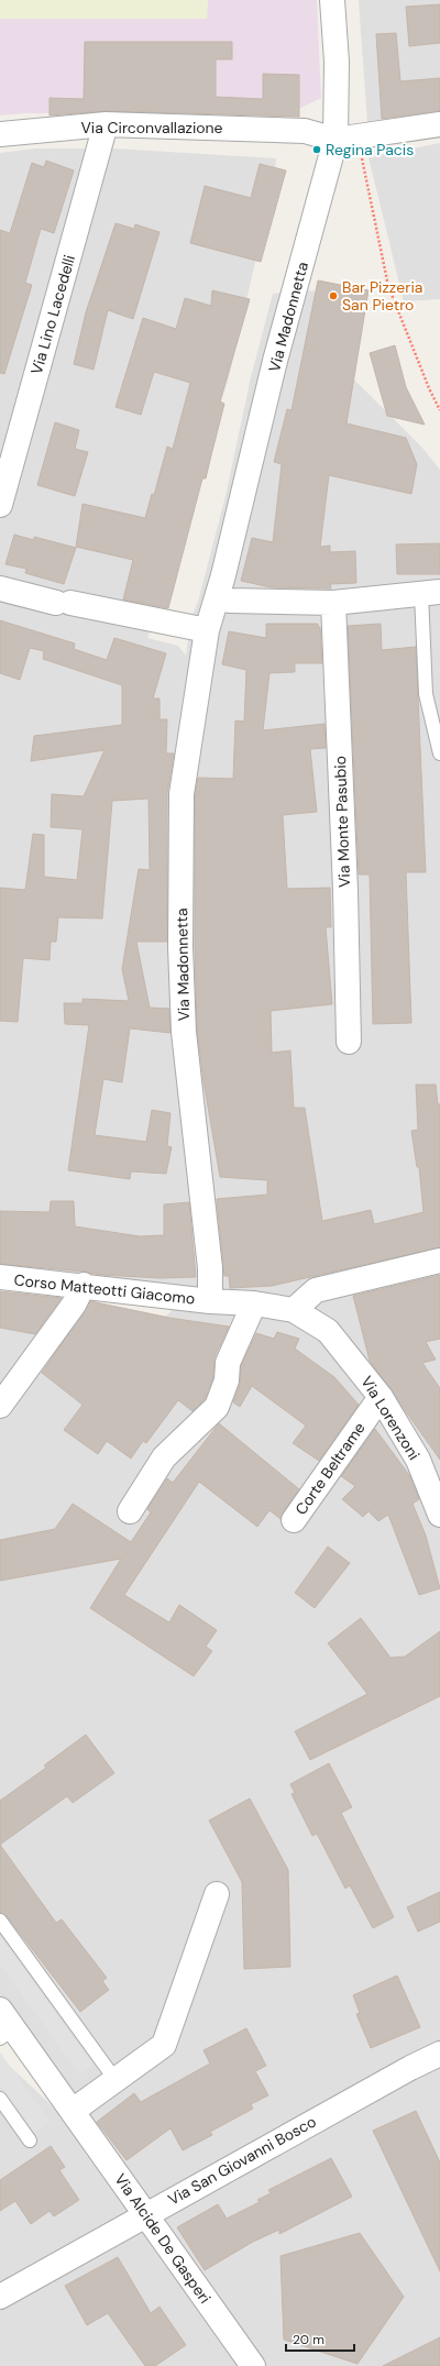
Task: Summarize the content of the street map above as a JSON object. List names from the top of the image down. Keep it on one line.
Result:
{"streets":{"street":["Via Circonvallazione","Via Lino Lacedelli","Via Madonnetta","Via Monte Pasubio","Corso Matteotti Giacomo","Via Lorenzoni","Corte Beltrame","Via San Giovanni Bosco","Via Alcide De Gasperi"]},"crossings":[["Via Circonvallazione","Via Lino Lacedelli"],["Via Circonvallazione","Via Madonnetta"],["Via Madonnetta","Corso Matteotti Giacomo"],["Corso Matteotti Giacomo","Via Lorenzoni"],["Via Lorenzoni","Corte Beltrame"],["Via San Giovanni Bosco","Via Alcide De Gasperi"]],"places":["Regina Pacis","Bar Pizzeria San Pietro"],"scale_bar":"20 m"}
